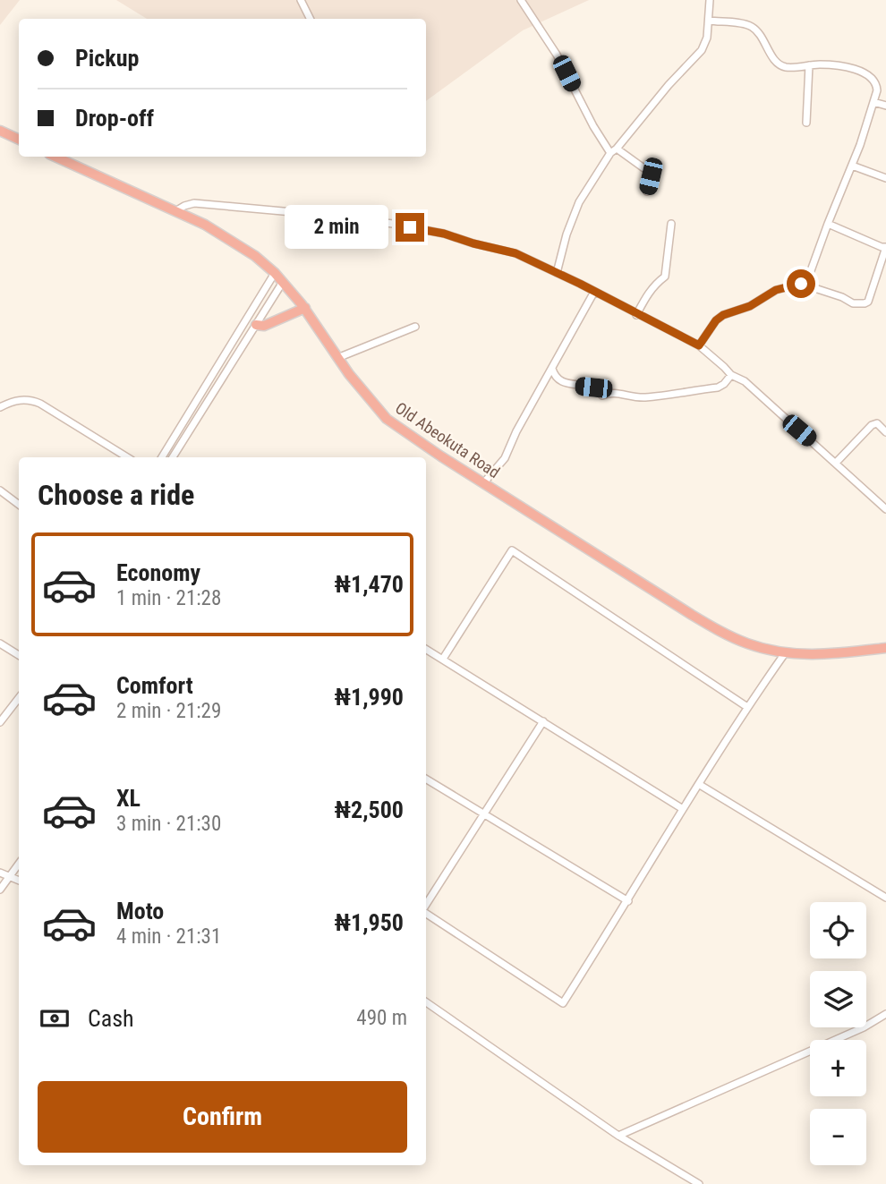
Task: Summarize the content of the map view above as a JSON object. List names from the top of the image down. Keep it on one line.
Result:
{"streets":{"highway":["Old Abeokuta Road"]},"page":{"banner":["Pickup","Drop-off"],"bubble":"2 min","heading":"Choose a ride","list":[{"name":"Economy","note":"1 min · 21:28","value":"₦1,470"},{"name":"Comfort","note":"2 min · 21:29","value":"₦1,990"},{"name":"XL","note":"3 min · 21:30","value":"₦2,500"},{"name":"Moto","note":"4 min · 21:31","value":"₦1,950"}],"map_buttons":["+","−"],"pay":["Cash","490 m"],"buttons":"Confirm"}}
